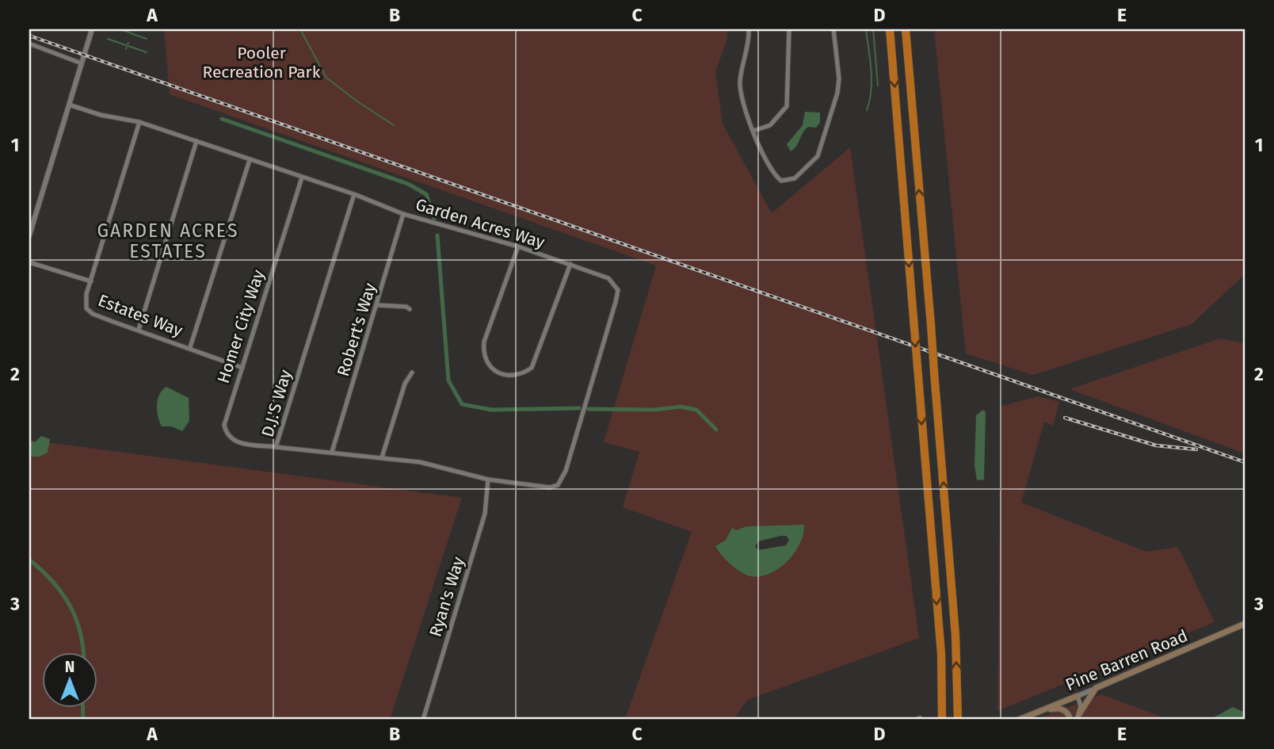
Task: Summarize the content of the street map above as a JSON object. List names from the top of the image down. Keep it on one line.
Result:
{"streets":{"main road":["Pine Barren Road"],"street":["Garden Acres Way","Estates Way","Homer City Way","Robert's Way","D.J.'S Way","Ryan's Way"]},"crossings":[["Garden Acres Way","Estates Way"],["Garden Acres Way","Homer City Way"],["Garden Acres Way","Robert's Way"],["Garden Acres Way","D.J.'S Way"],["Garden Acres Way","Ryan's Way"],["Estates Way","Homer City Way"],["Homer City Way","D.J.'S Way"],["Robert's Way","D.J.'S Way"],["D.J.'S Way","Ryan's Way"]],"districts":["GARDEN ACRES ESTATES"],"parks":["Pooler Recreation Park"],"north":"top","grid":{"columns":["A","B","C","D","E"],"rows":["1","2","3"]}}
